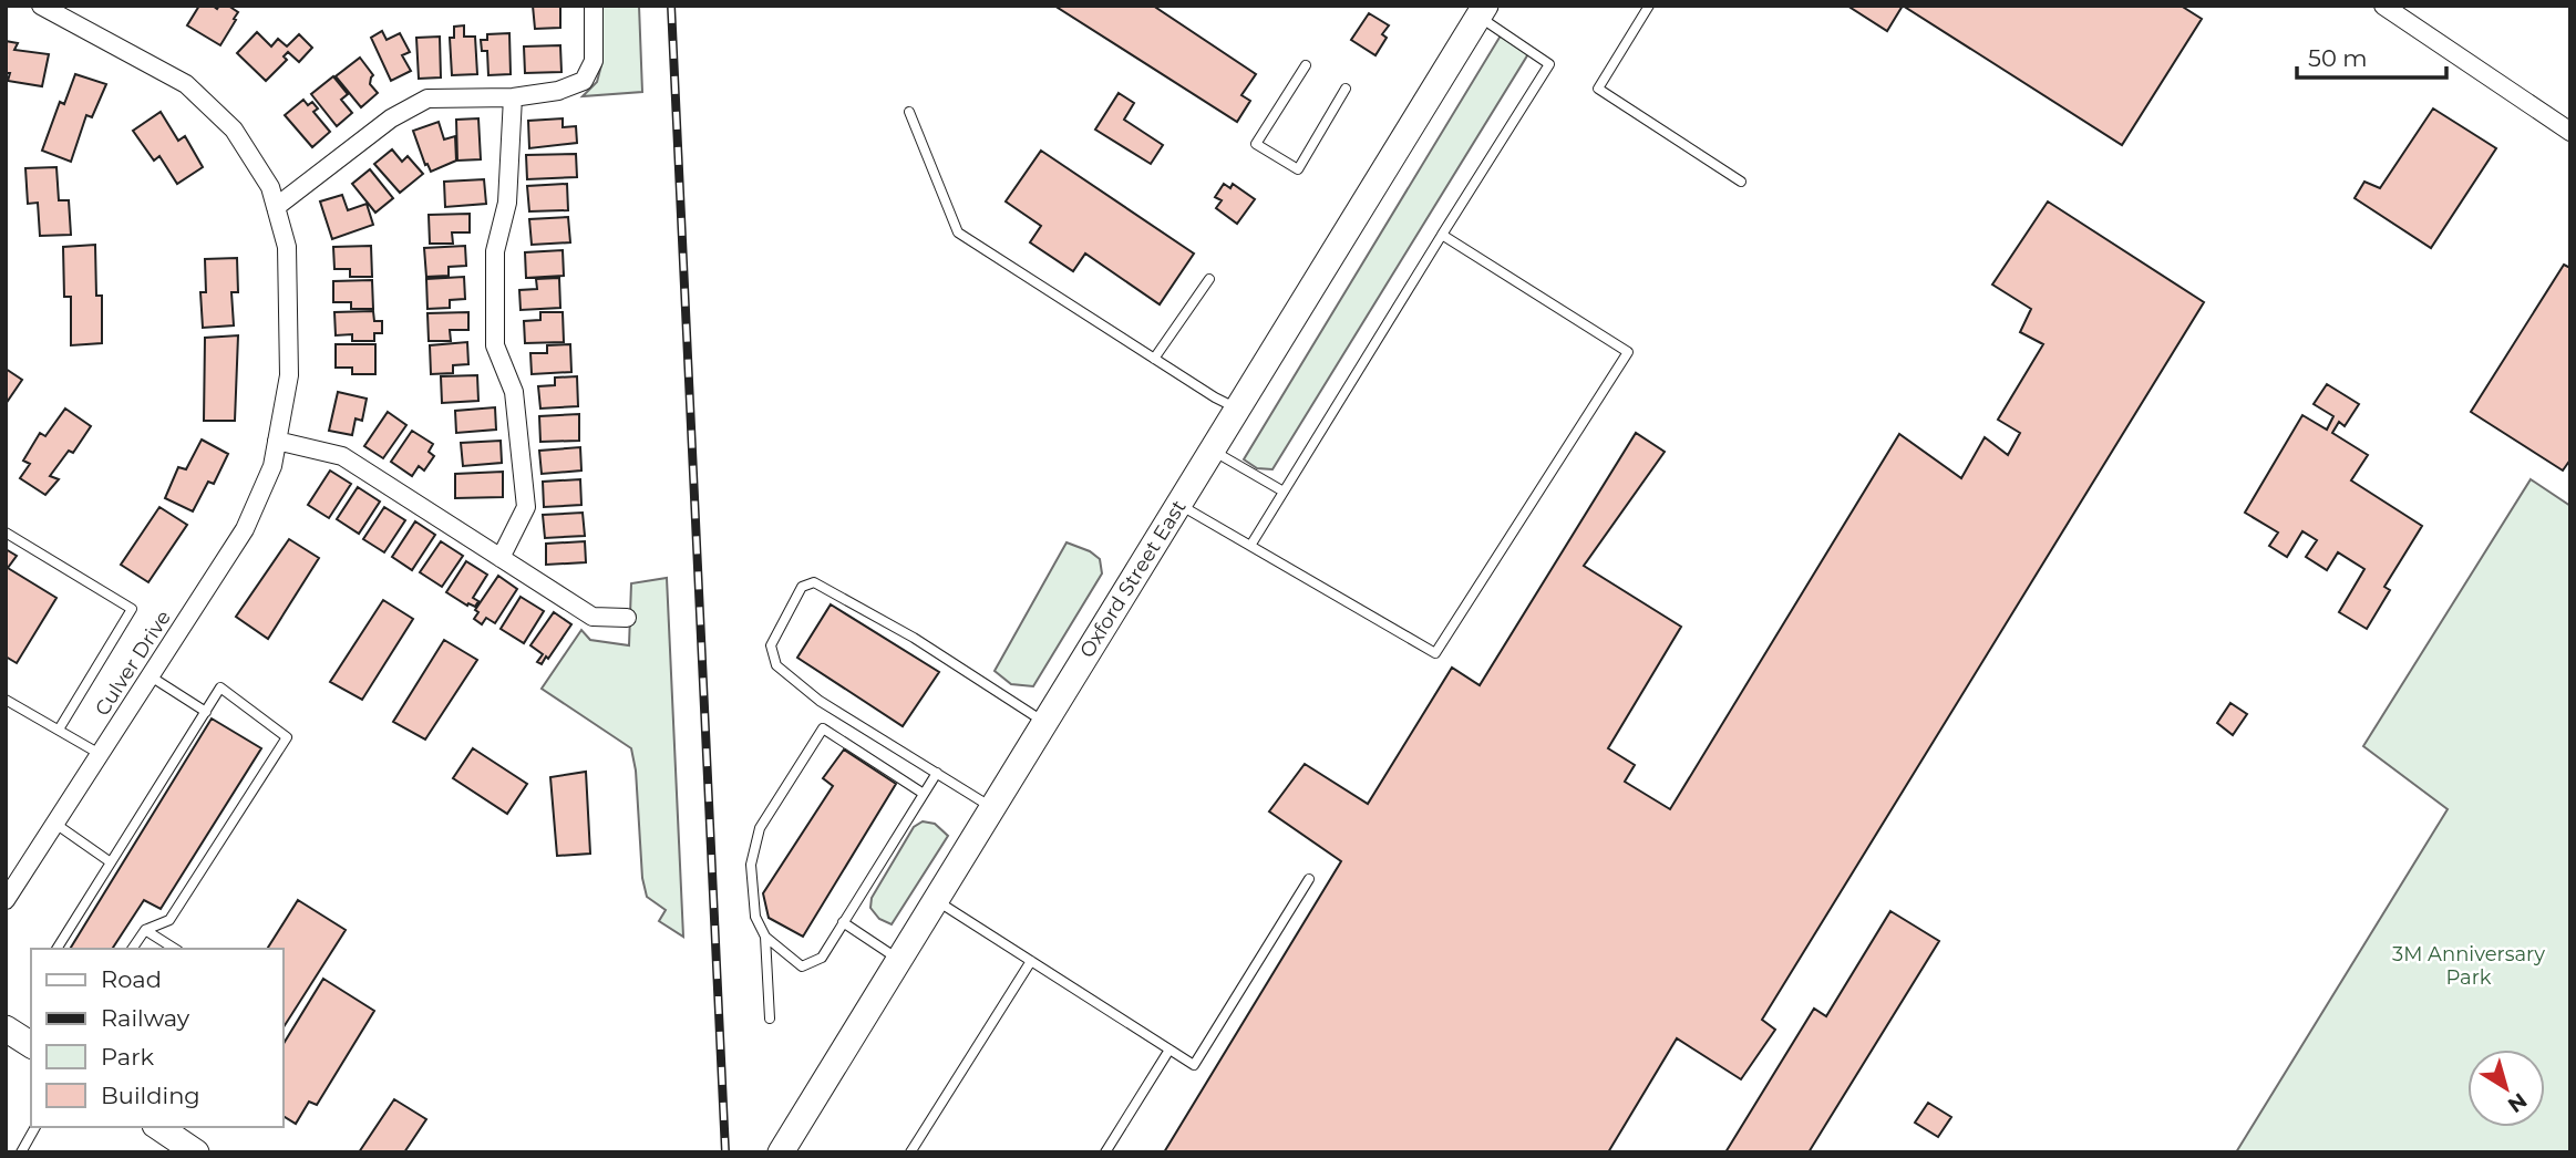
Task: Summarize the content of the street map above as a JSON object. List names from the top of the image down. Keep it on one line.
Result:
{"streets":{"main road":["Oxford Street East"],"street":["Culver Drive"]},"parks":["3M Anniversary Park"],"legend":["Road","Railway","Park","Building"],"scale_bar":"50 m","north":"bottom right"}
